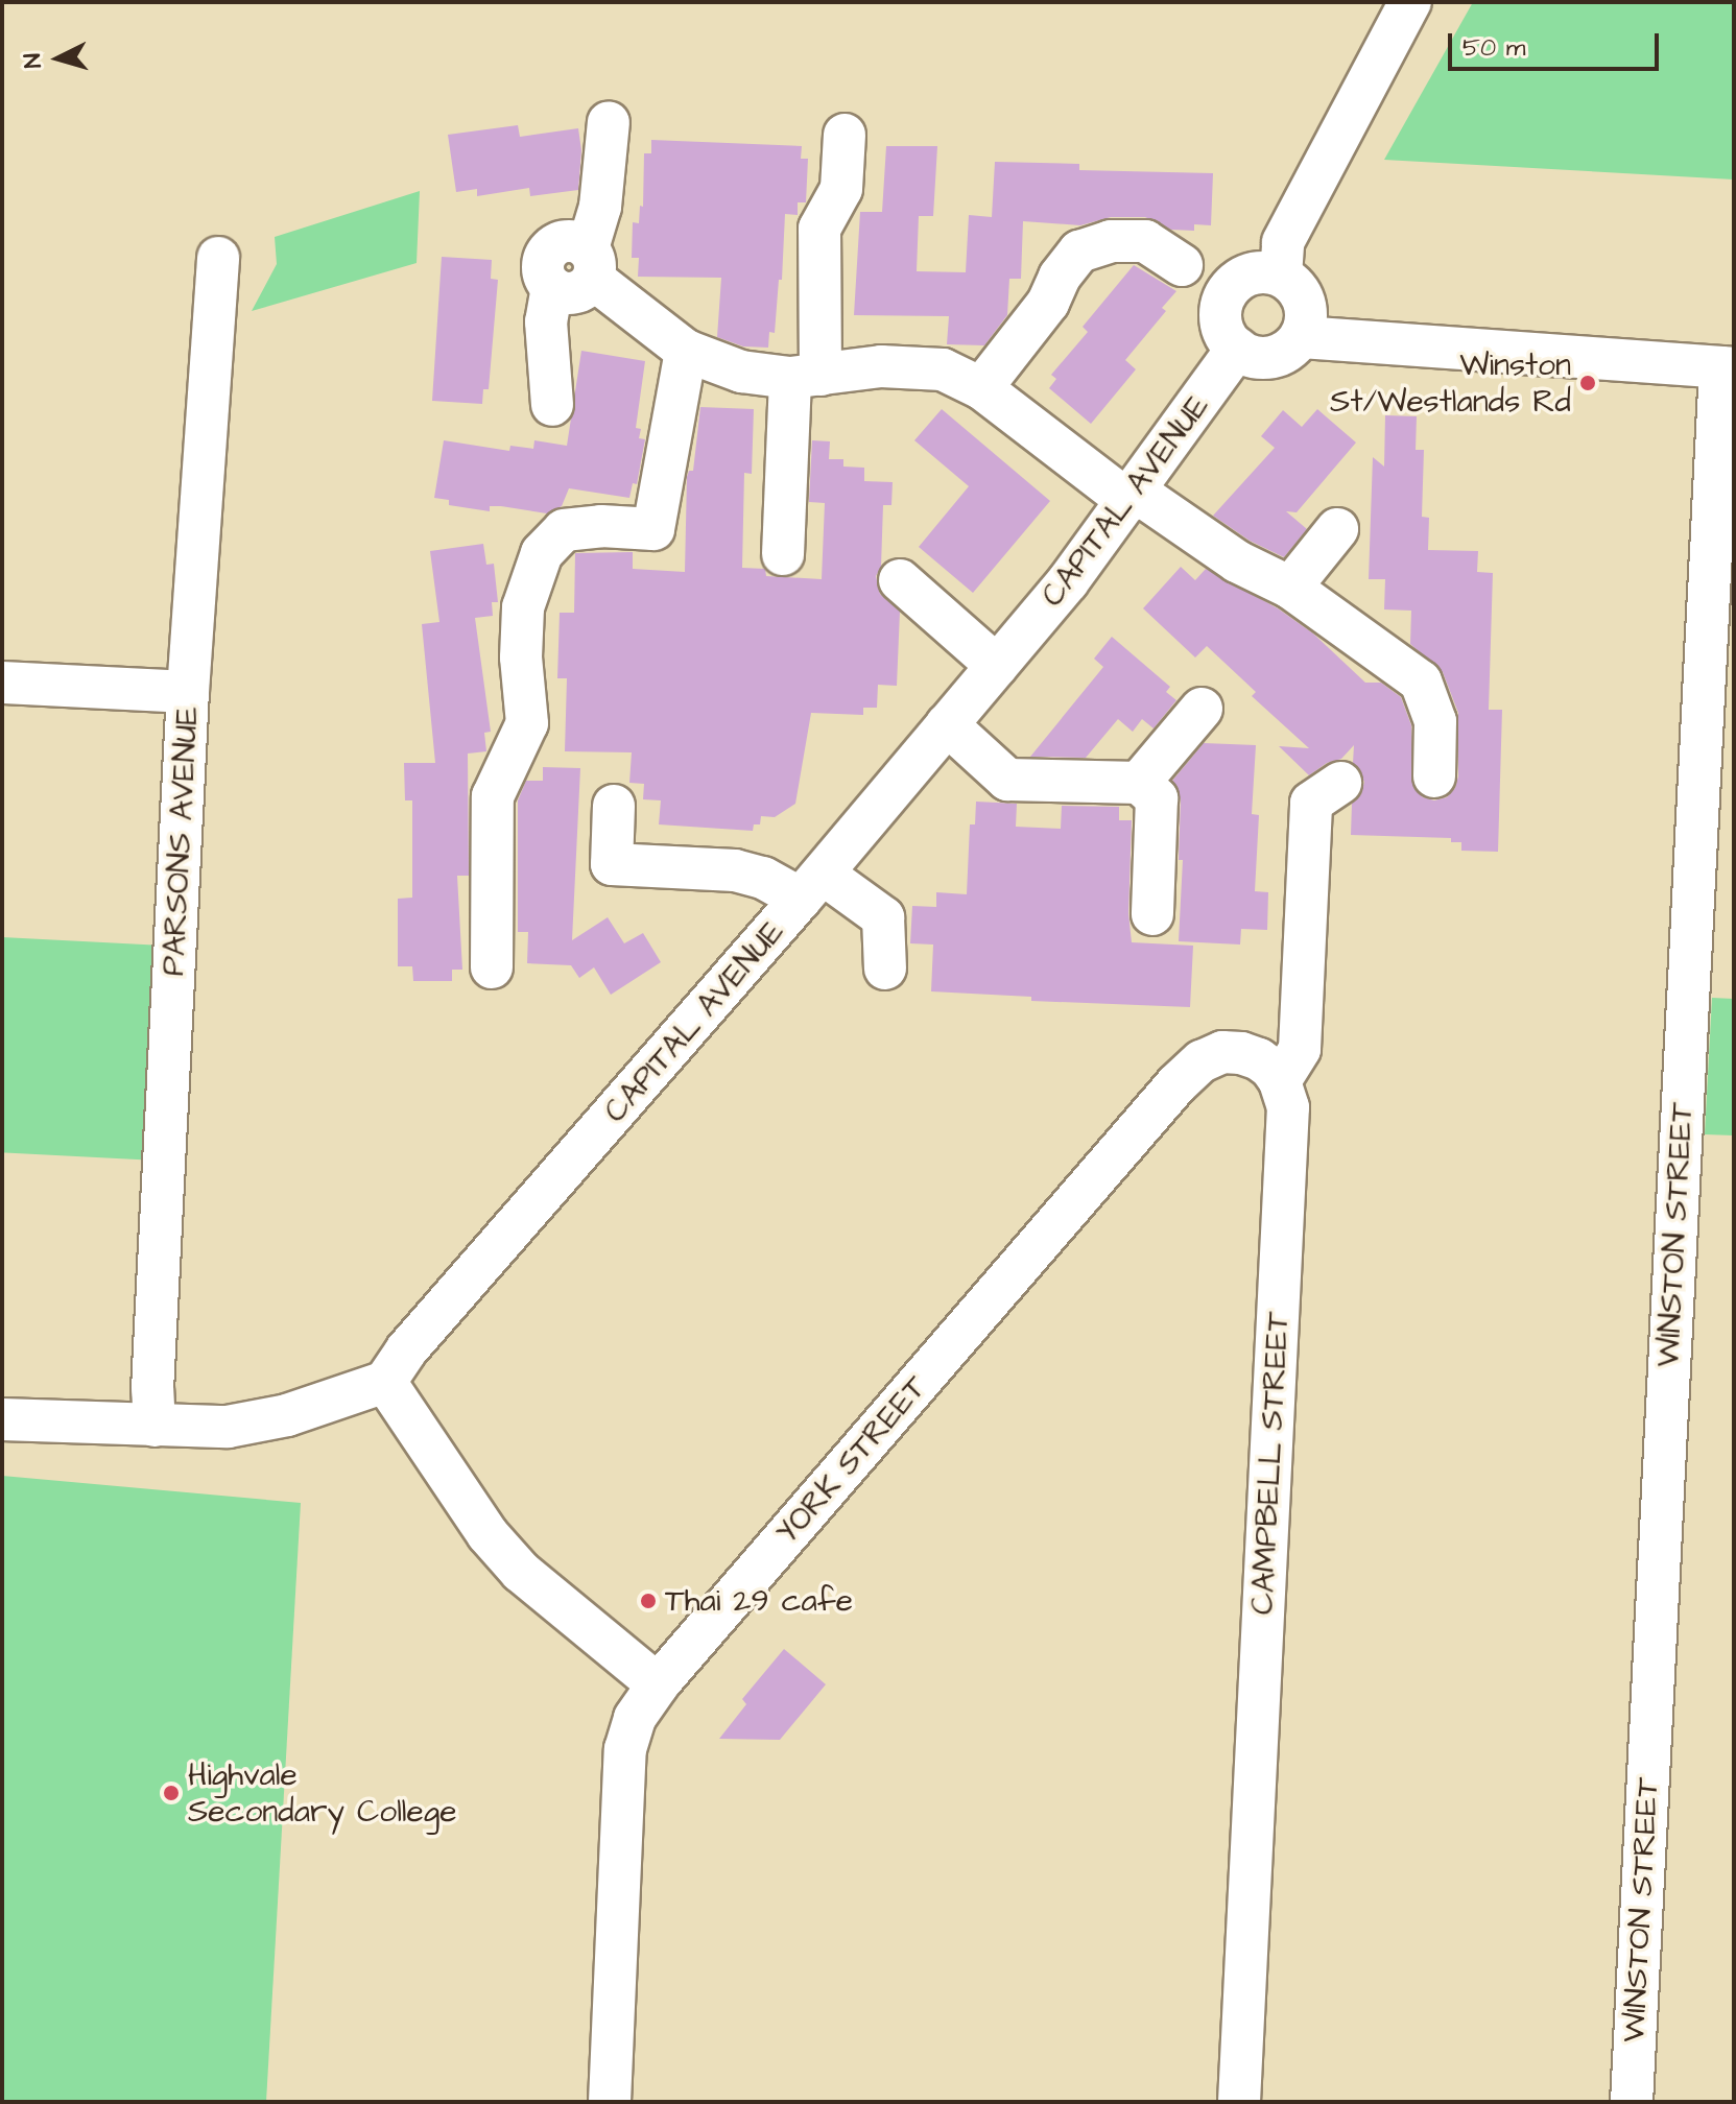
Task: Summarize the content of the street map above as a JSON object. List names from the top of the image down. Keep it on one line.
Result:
{"streets":{"street":["CAPITAL AVENUE","PARSONS AVENUE","WINSTON STREET","YORK STREET","CAMPBELL STREET"]},"crossings":[["YORK STREET","CAMPBELL STREET"]],"places":["Winston St/Westlands Rd","Thai 29 cafe","Highvale Secondary College"],"scale_bar":"50 m","north":"left"}
